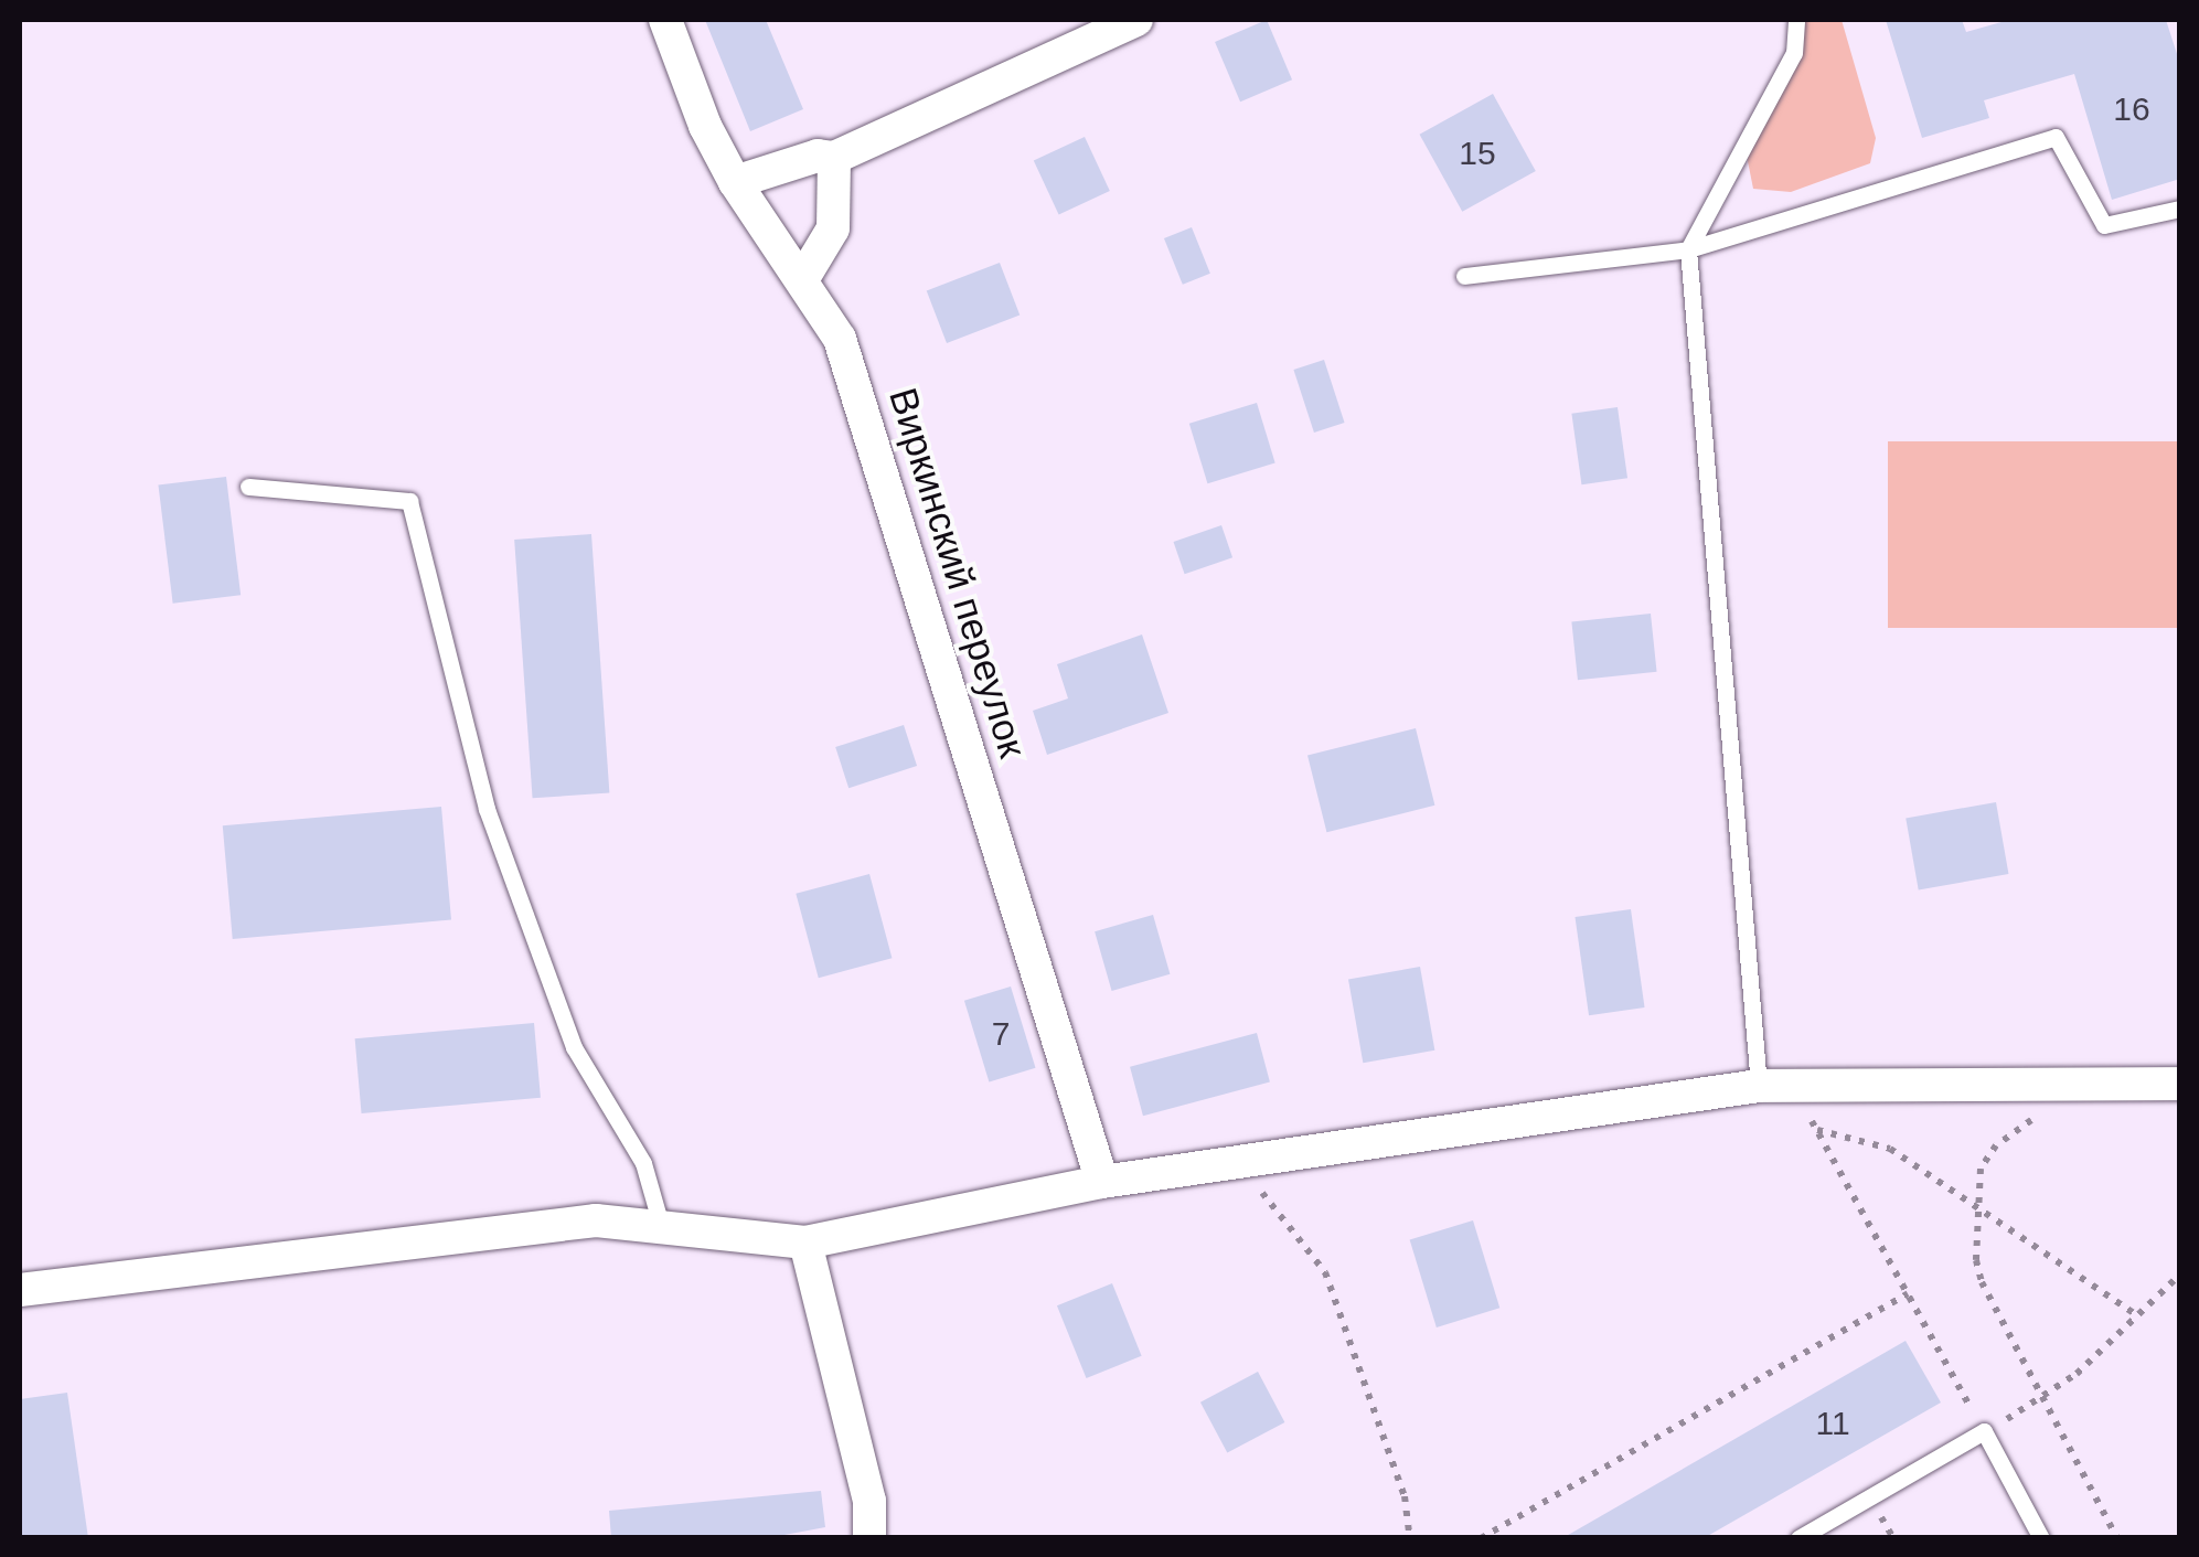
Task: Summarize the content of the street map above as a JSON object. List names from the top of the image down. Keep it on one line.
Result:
{"streets":{"street":["Виркинский переулок"]},"house_numbers":["16","15","7","11"]}
